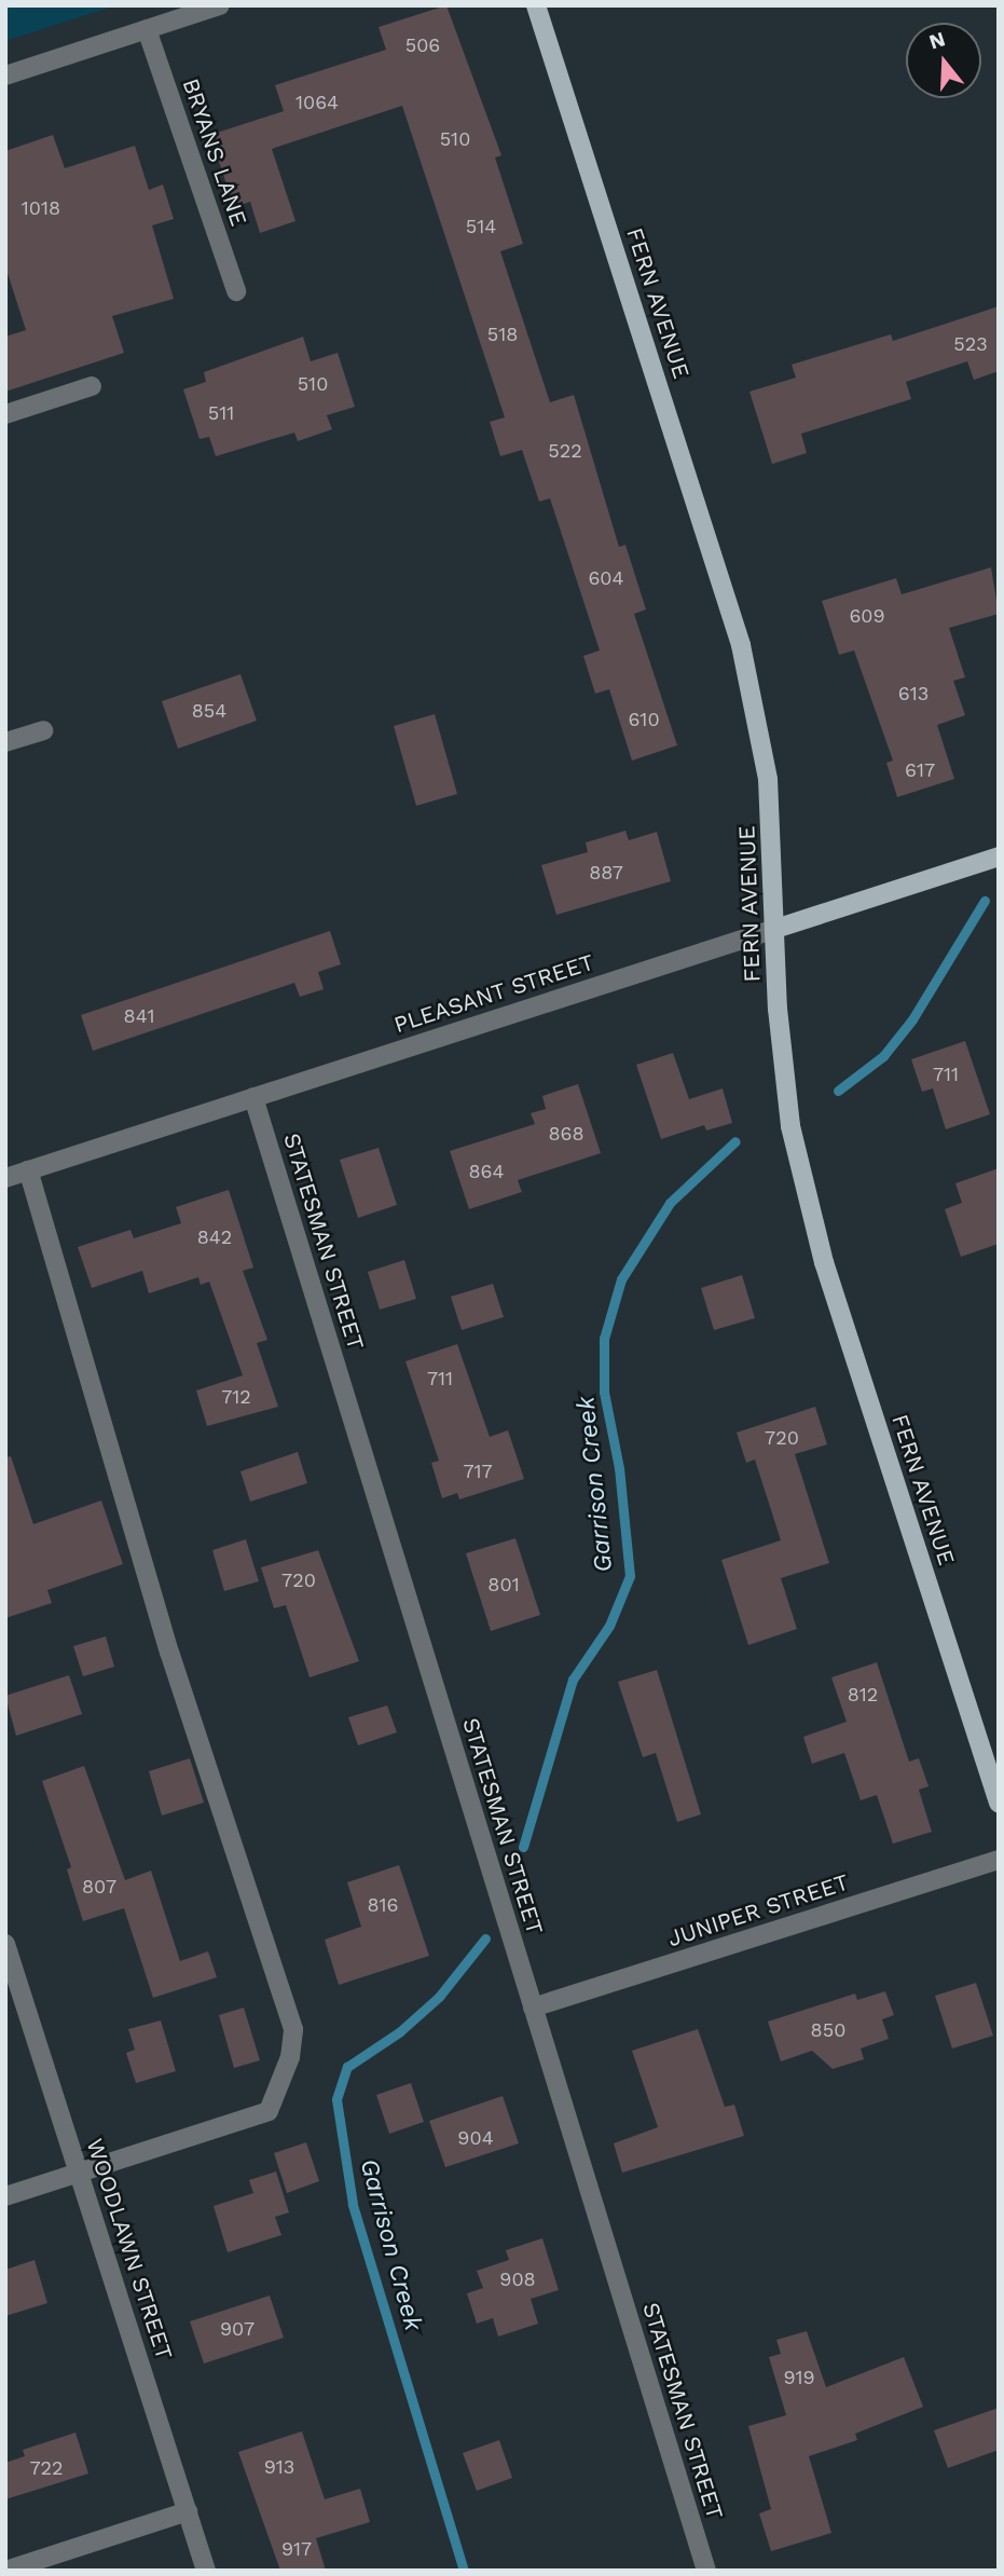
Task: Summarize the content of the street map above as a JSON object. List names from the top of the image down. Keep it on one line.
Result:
{"streets":{"main road":["FERN AVENUE","PLEASANT STREET"],"street":["BRYANS LANE","STATESMAN STREET","JUNIPER STREET","WOODLAWN STREET"]},"crossings":[["FERN AVENUE","PLEASANT STREET"],["PLEASANT STREET","STATESMAN STREET"],["STATESMAN STREET","JUNIPER STREET"]],"water":["Garrison Creek"],"house_numbers":["506","1064","510","1018","514","518","523","510","511","522","604","609","613","854","610","617","887","841","711","868","864","842","711","712","720","717","720","801","812","807","816","850","904","908","907","919","913","722","917"],"north":"top"}
